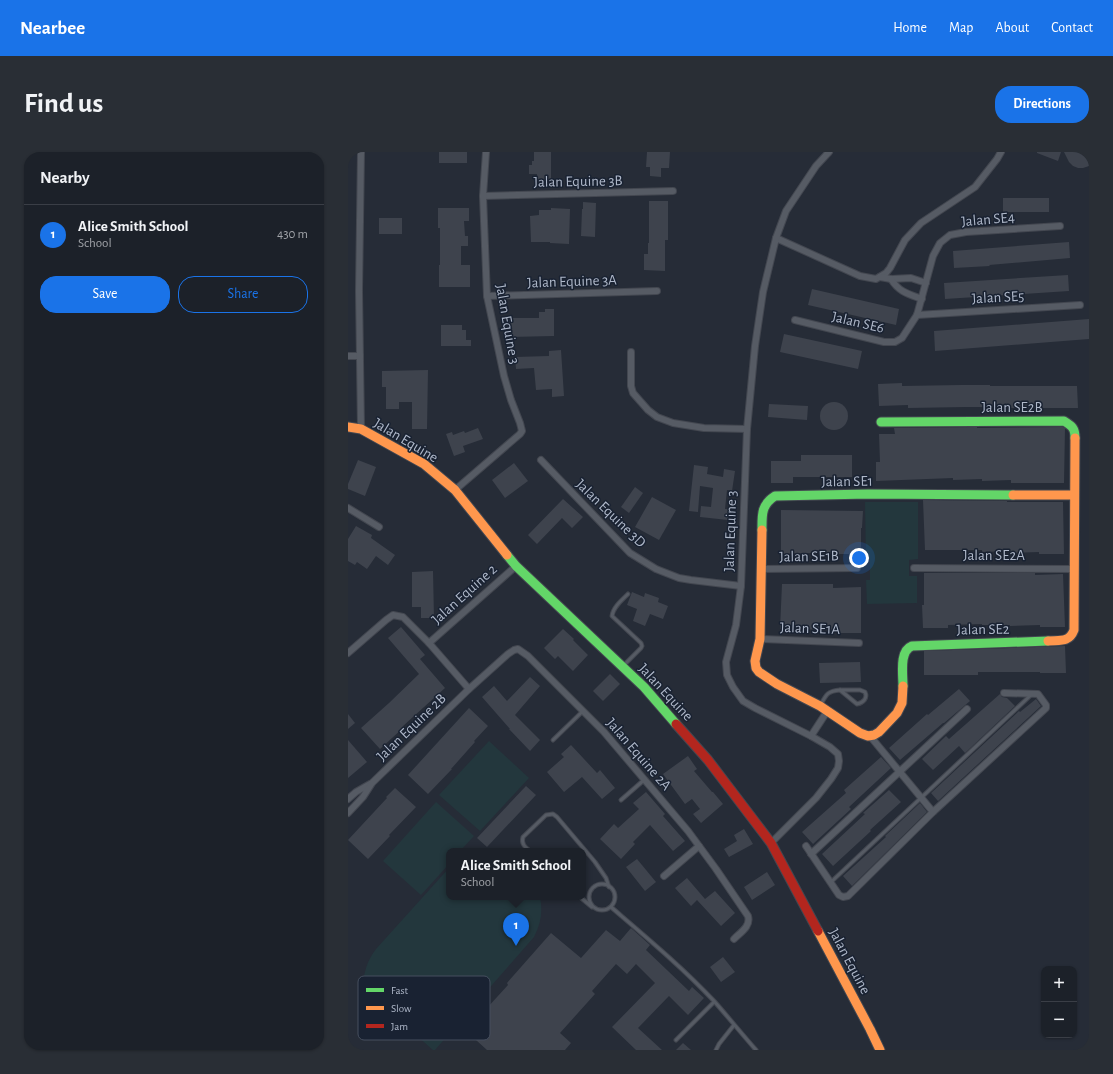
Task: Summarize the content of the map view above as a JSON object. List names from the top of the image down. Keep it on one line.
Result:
{"streets":{"street":["Jalan Equine 3B","Jalan SE4","Jalan Equine 3A","Jalan SE5","Jalan SE6","Jalan Equine 3","Jalan SE2B","Jalan Equine","Jalan SE1","Jalan Equine 3D","Jalan SE2A","Jalan SE1B","Jalan Equine 2","Jalan SE1A","Jalan SE2","Jalan Equine 2B","Jalan Equine 2A"]},"crossings":[["Jalan Equine 3B","Jalan Equine 3"],["Jalan SE4","Jalan SE6"],["Jalan Equine 3A","Jalan Equine 3"],["Jalan SE5","Jalan SE6"],["Jalan Equine 3","Jalan Equine"],["Jalan Equine 3","Jalan Equine 3D"],["Jalan SE2B","Jalan SE1"],["Jalan SE2B","Jalan SE2"],["Jalan Equine","Jalan Equine 2"],["Jalan SE1","Jalan SE1B"],["Jalan SE1","Jalan SE1A"],["Jalan SE1","Jalan SE2"],["Jalan SE2A","Jalan SE2"],["Jalan Equine 2B","Jalan Equine 2A"]],"legend":["Fast","Slow","Jam"],"page":{"header":"Nearbee","nav":["Home","Map","About","Contact"],"buttons":["Directions",["Save","Share"]],"title":"Find us","heading":"Nearby","list":[{"mark":"1","name":"Alice Smith School","note":"School","value":"430 m"}],"popup":["Alice Smith School","School"],"pins":"1","map_buttons":["+","−"]}}
